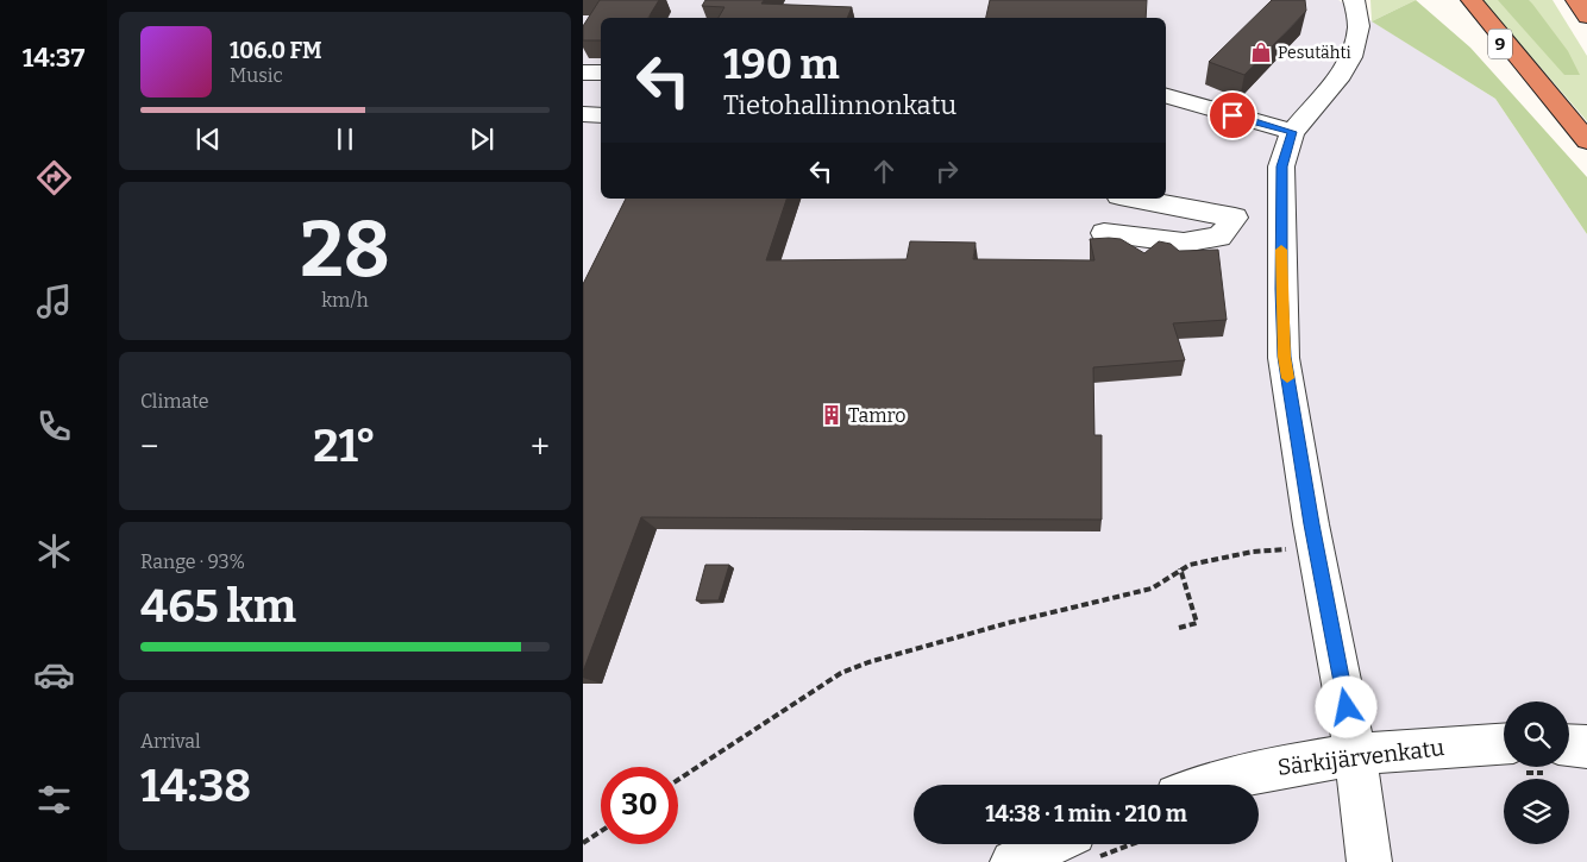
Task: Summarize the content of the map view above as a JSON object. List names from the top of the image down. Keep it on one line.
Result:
{"streets":{"highway":["9"],"street":["Särkijärvenkatu"]},"places":{"shop":["Pesutähti"],"building":["Tamro"]},"page":{"tabs":"14:37","turn":["190 m","Tietohallinnonkatu"],"song":["106.0 FM","Music"],"tile":[["28","km/h"],"Climate",["Range · 93%","465 km"],["Arrival","14:38"]],"heat":["−","21°","+"],"limit":"30","trip":"14:38 · 1 min · 210 m"}}
